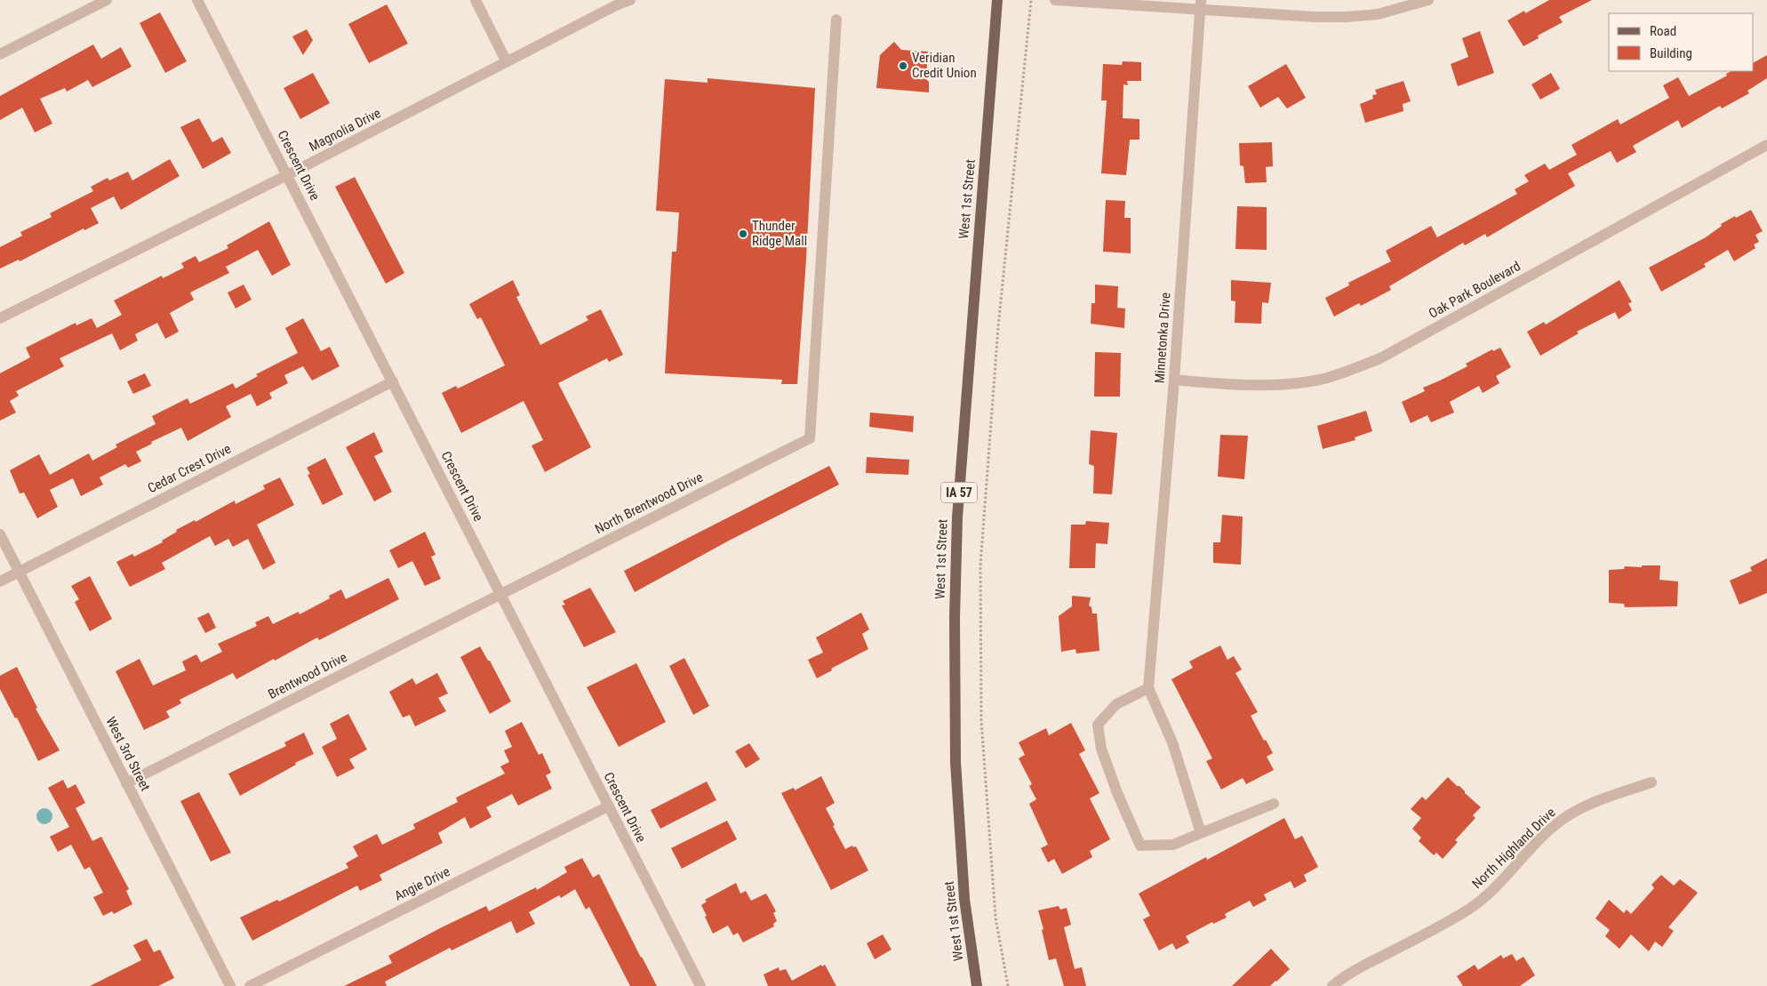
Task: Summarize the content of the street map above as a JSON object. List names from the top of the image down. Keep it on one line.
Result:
{"streets":{"main road":["West 1st Street","IA 57"],"street":["Magnolia Drive","Crescent Drive","Oak Park Boulevard","Minnetonka Drive","Cedar Crest Drive","North Brentwood Drive","Brentwood Drive","West 3rd Street","North Highland Drive","Angie Drive"]},"crossings":[["Magnolia Drive","Crescent Drive"],["Crescent Drive","Cedar Crest Drive"],["Crescent Drive","North Brentwood Drive"],["Crescent Drive","Brentwood Drive"],["Crescent Drive","Angie Drive"],["Oak Park Boulevard","Minnetonka Drive"],["Cedar Crest Drive","West 3rd Street"],["North Brentwood Drive","Brentwood Drive"],["Brentwood Drive","West 3rd Street"]],"places":["Veridian Credit Union","Thunder Ridge Mall"],"legend":["Road","Building"]}
